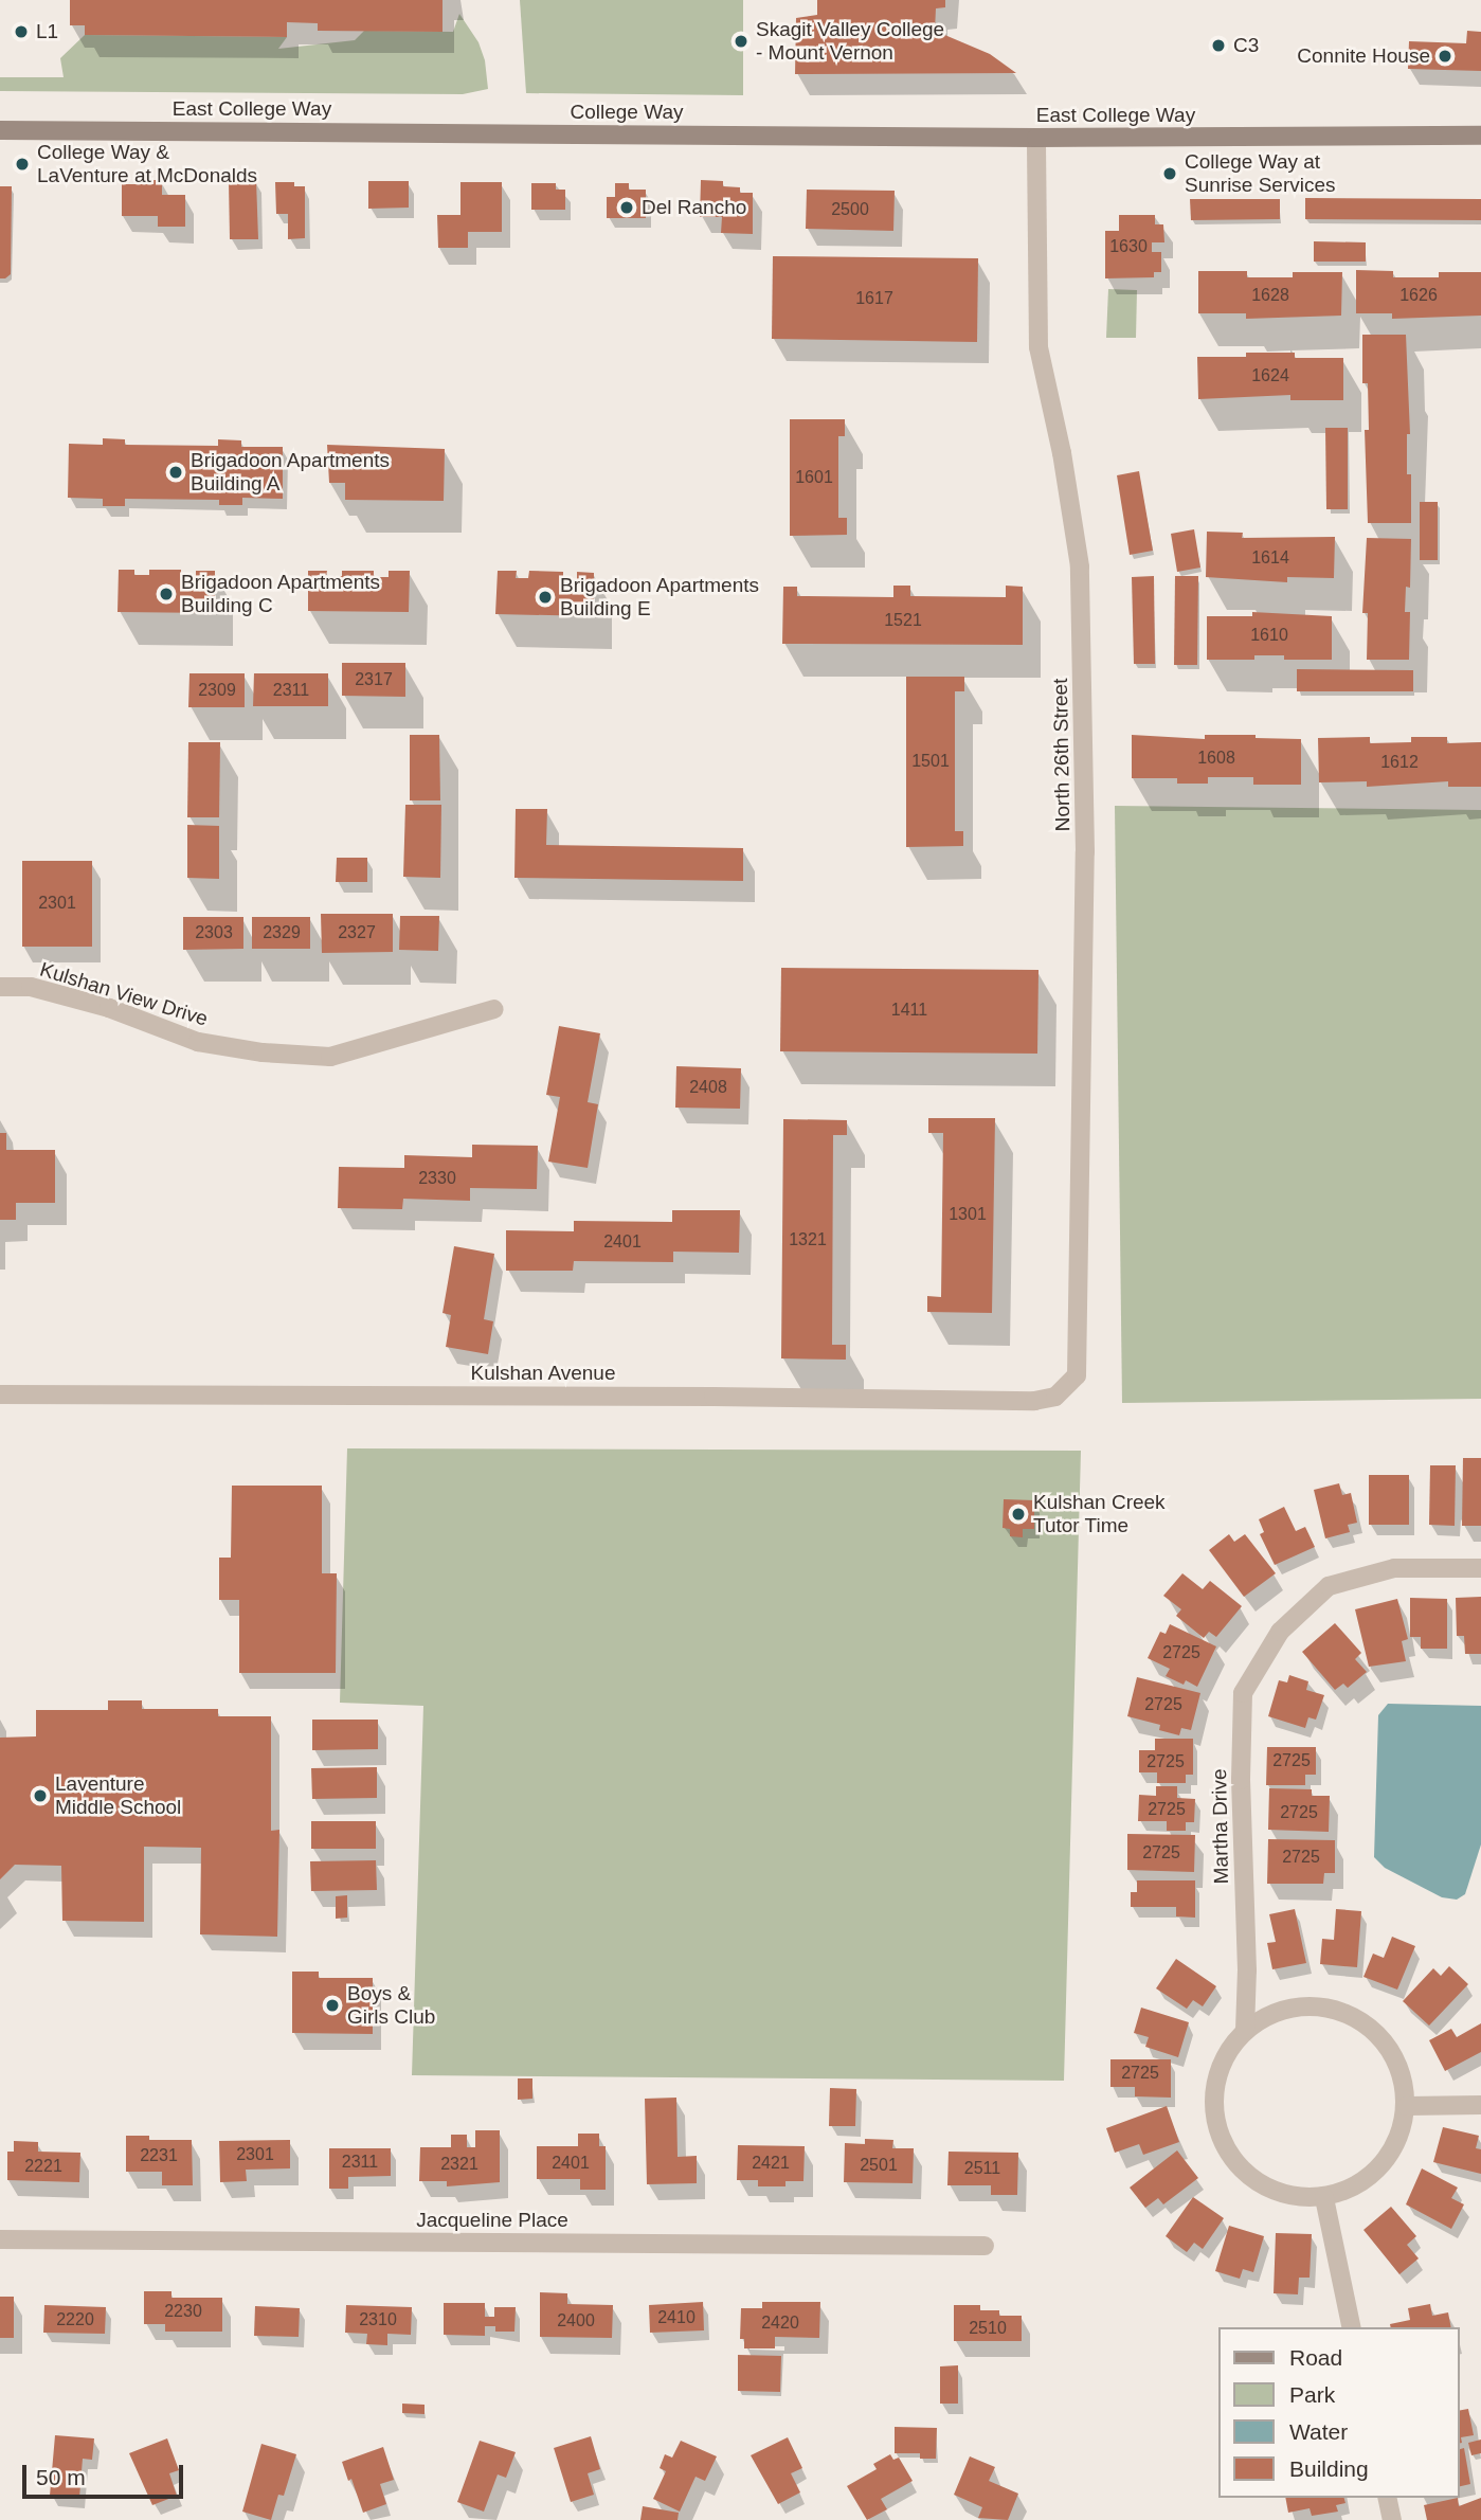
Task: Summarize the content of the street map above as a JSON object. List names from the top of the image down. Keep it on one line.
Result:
{"streets":{"main road":["East College Way","College Way"],"street":["North 26th Street","Kulshan View Drive","Kulshan Avenue","Martha Drive","Jacqueline Place"]},"crossings":[["East College Way","College Way"],["East College Way","North 26th Street"],["North 26th Street","Kulshan Avenue"]],"places":["L1","Skagit Valley College - Mount Vernon","C3","Connite House","College Way & LaVenture at McDonalds","College Way at Sunrise Services","Del Rancho","Brigadoon Apartments Building A","Brigadoon Apartments Building C","Brigadoon Apartments Building E","Kulshan Creek Tutor Time","Laventure Middle School","Boys & Girls Club"],"house_numbers":["2500","1630","1628","1626","1617","1624","1601","1614","1521","1610","2317","2309","2311","1608","1501","1612","2301","2303","2329","2327","1411","2408","2330","1301","1321","2401","2725","2725","2725","2725","2725","2725","2725","2725","2725","2301","2231","2311","2401","2421","2321","2501","2221","2511","2230","2410","2220","2310","2400","2420","2510"],"legend":["Road","Park","Water","Building"],"scale_bar":"50 m"}
